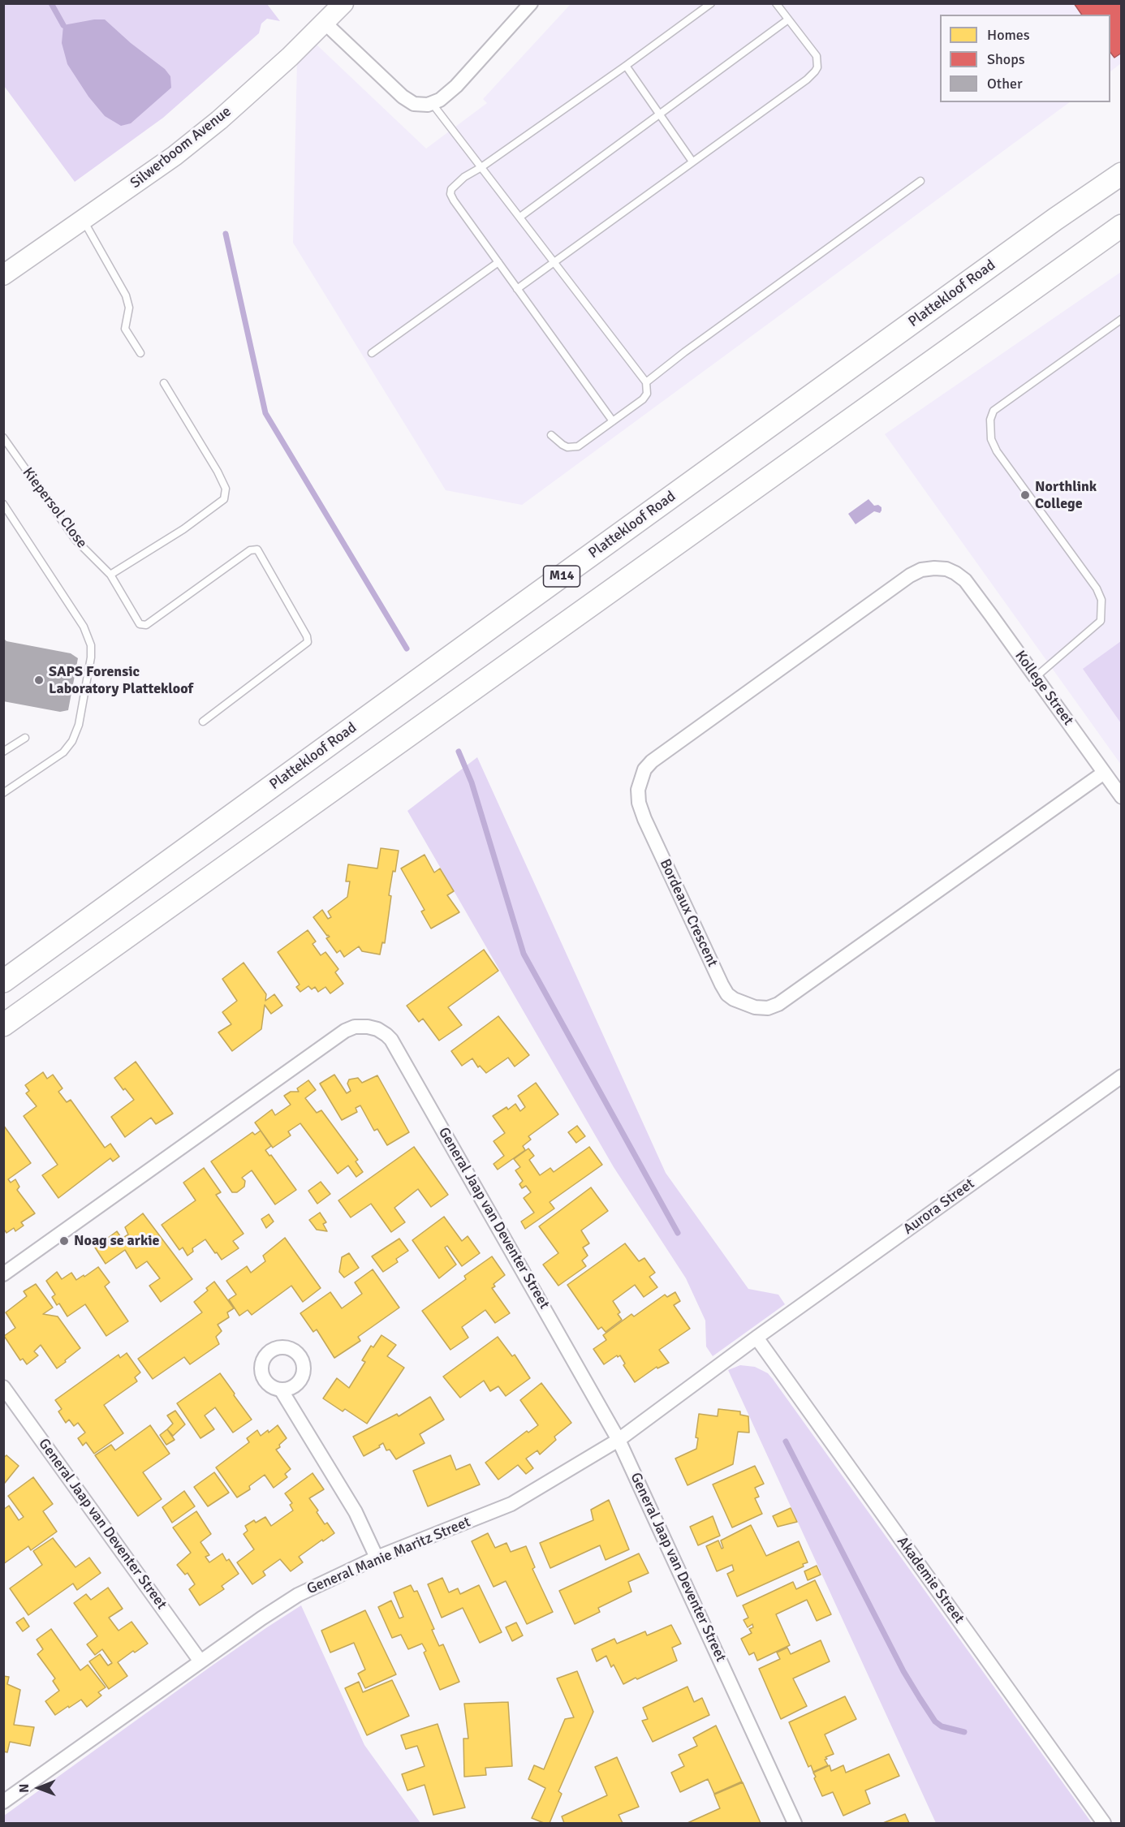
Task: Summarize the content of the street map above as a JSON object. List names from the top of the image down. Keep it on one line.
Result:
{"streets":{"main road":["Plattekloof Road","M14"],"street":["Silwerboom Avenue","Kollege Street","Bordeaux Crescent","Aurora Street","General Jaap van Deventer Street","General Manie Maritz Street","Akademie Street"],"lane":["Kiepersol Close"]},"crossings":[["Kollege Street","Bordeaux Crescent"],["Aurora Street","General Manie Maritz Street"],["Aurora Street","Akademie Street"],["General Jaap van Deventer Street","General Manie Maritz Street"],["General Manie Maritz Street","Akademie Street"]],"places":["Northlink College","SAPS Forensic Laboratory Plattekloof","Noag se arkie"],"legend":["Homes","Shops","Other"],"north":"left"}
